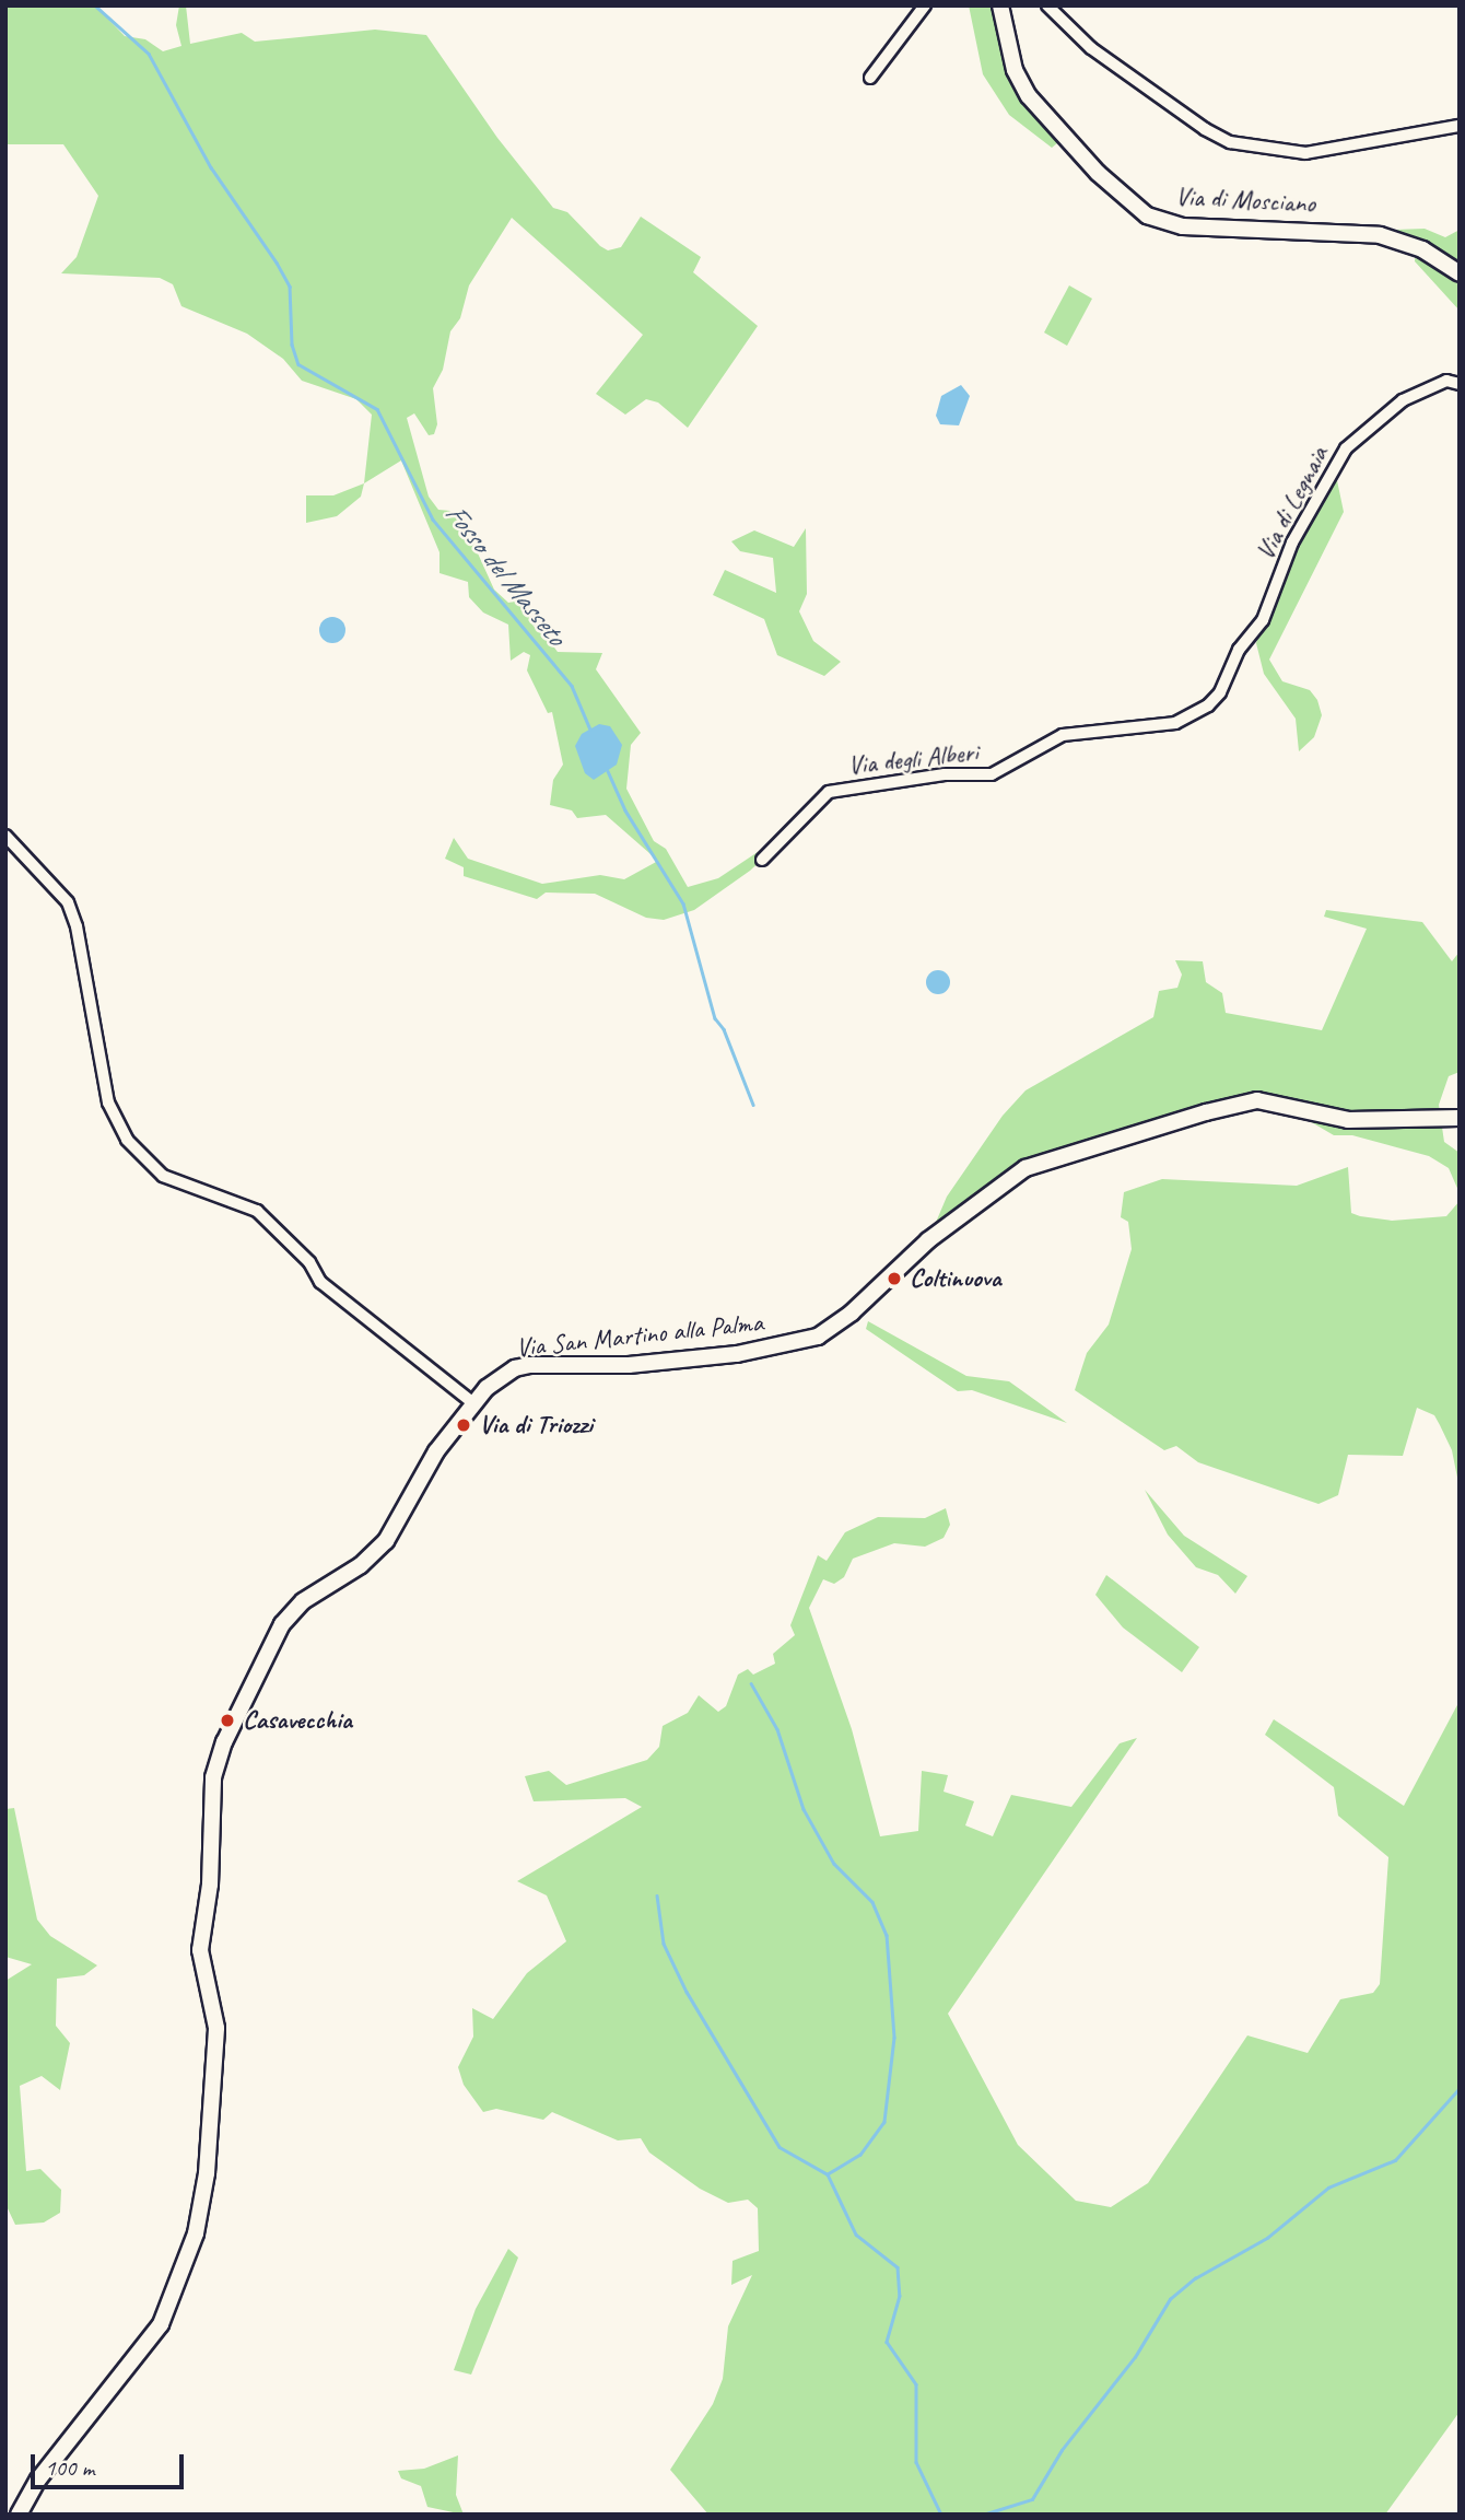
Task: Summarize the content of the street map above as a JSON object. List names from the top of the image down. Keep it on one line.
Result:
{"streets":{"street":["Via di Mosciano","Via di Legnaia","Via degli Alberi","Via San Martino alla Palma"]},"crossings":[["Via di Legnaia","Via degli Alberi"]],"water":["Fosso del Masseto"],"places":["Coltinuova","Via di Triozzi","Casavecchia"],"scale_bar":"100 m"}
